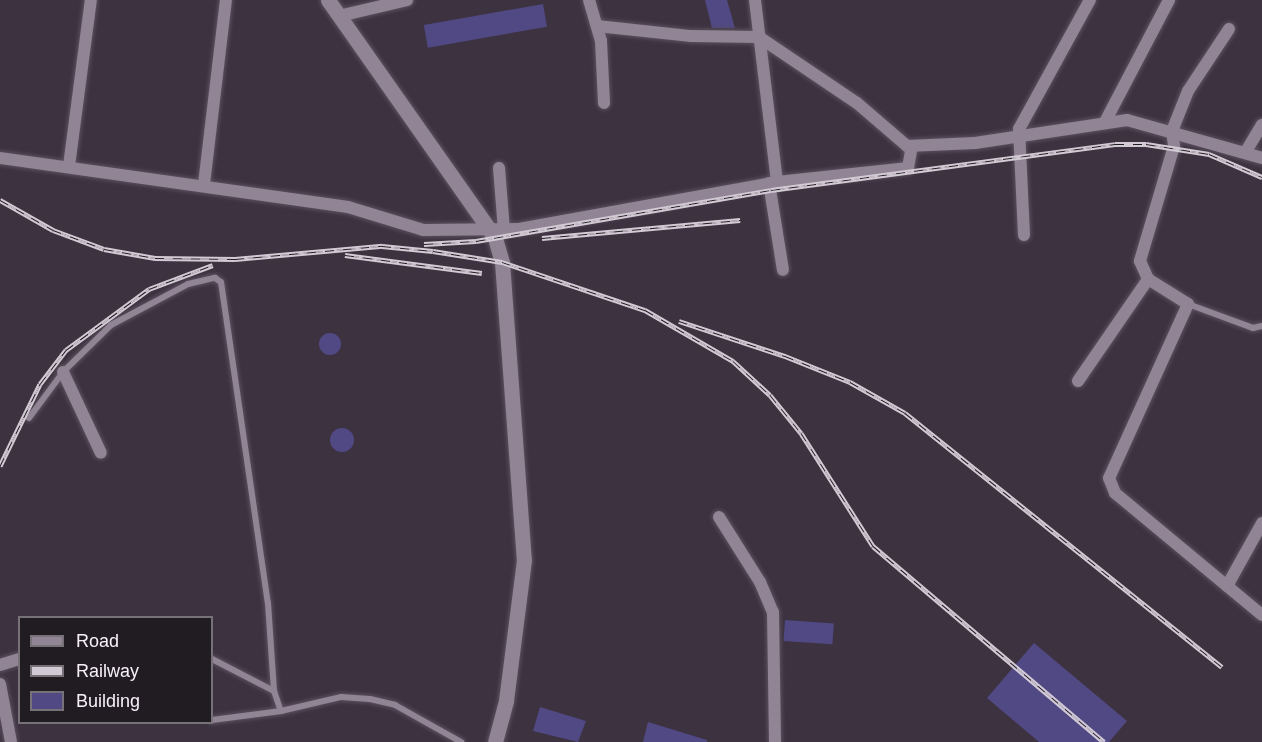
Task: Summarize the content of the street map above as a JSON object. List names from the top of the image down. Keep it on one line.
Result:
{"legend":["Road","Railway","Building"]}
